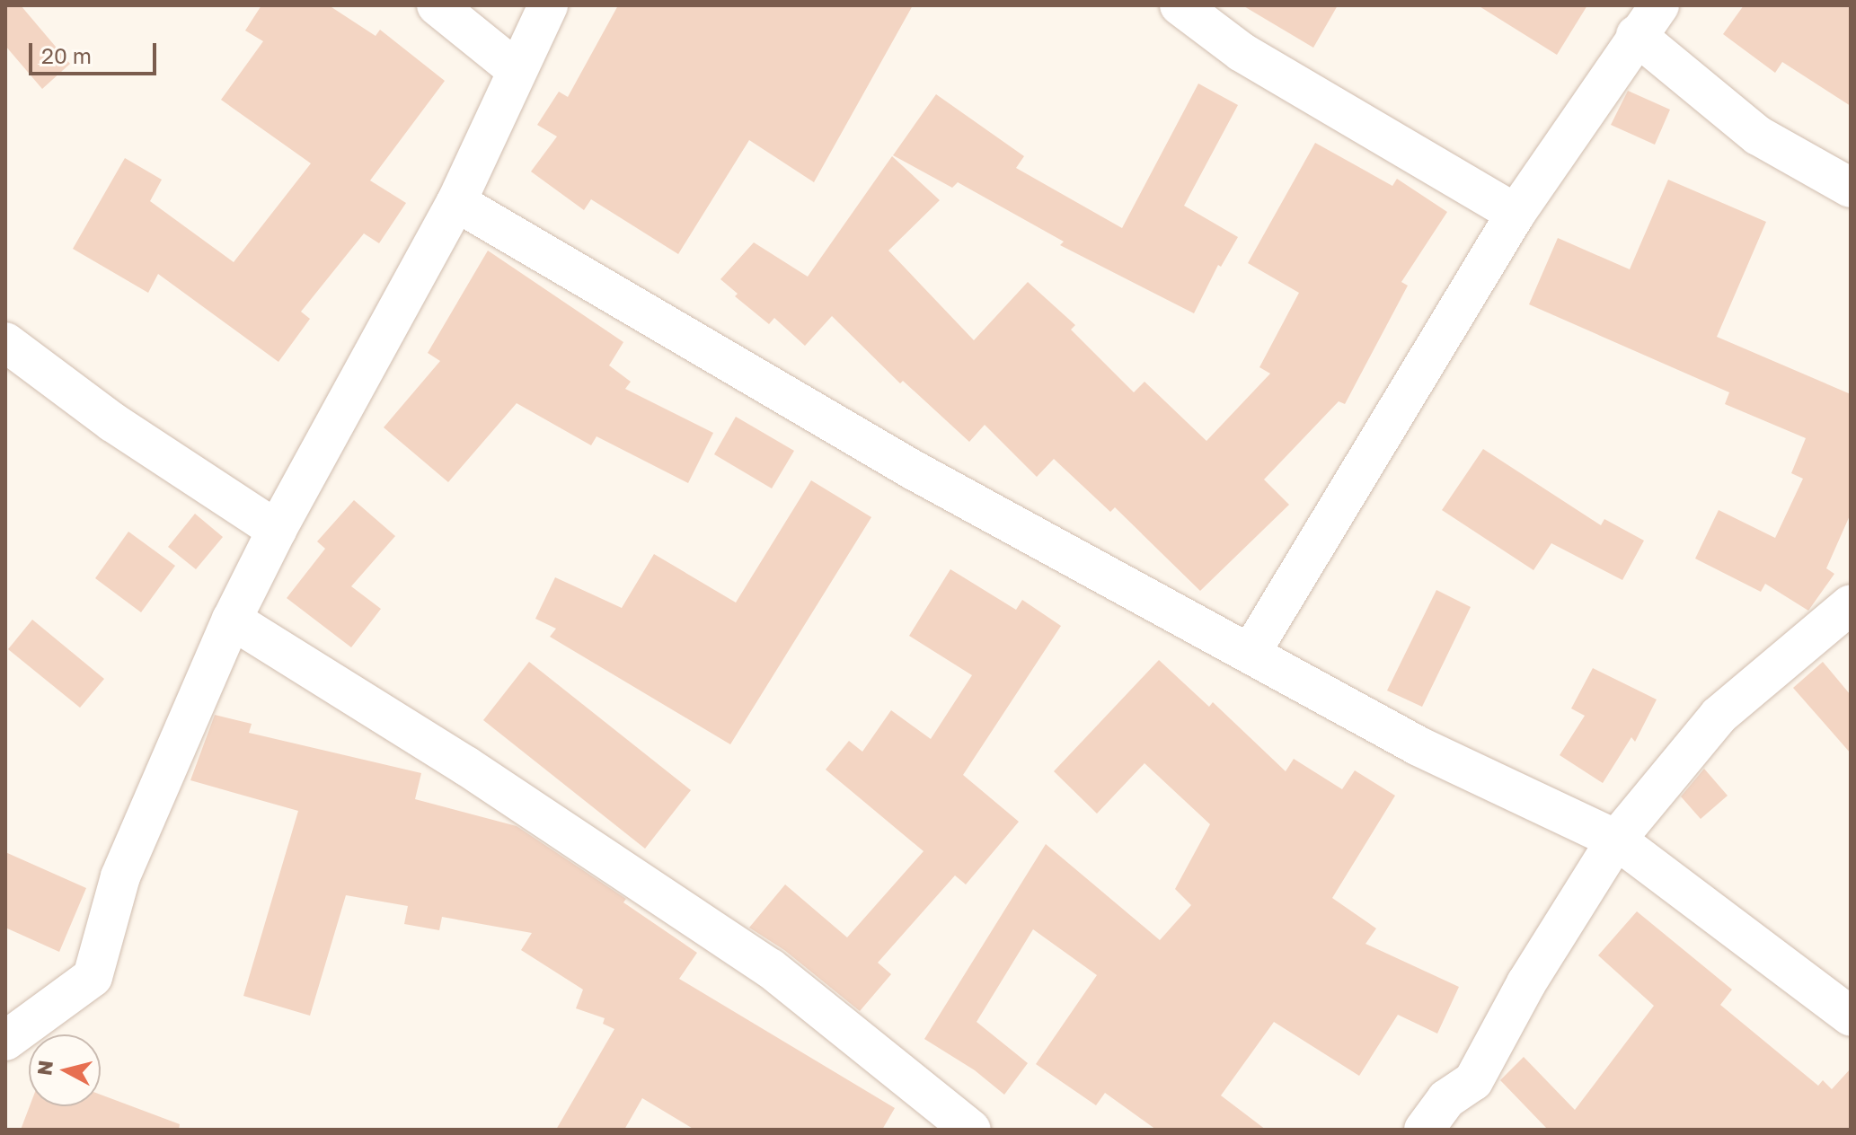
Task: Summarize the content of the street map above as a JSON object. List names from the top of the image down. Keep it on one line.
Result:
{"scale_bar":"20 m","north":"left"}
